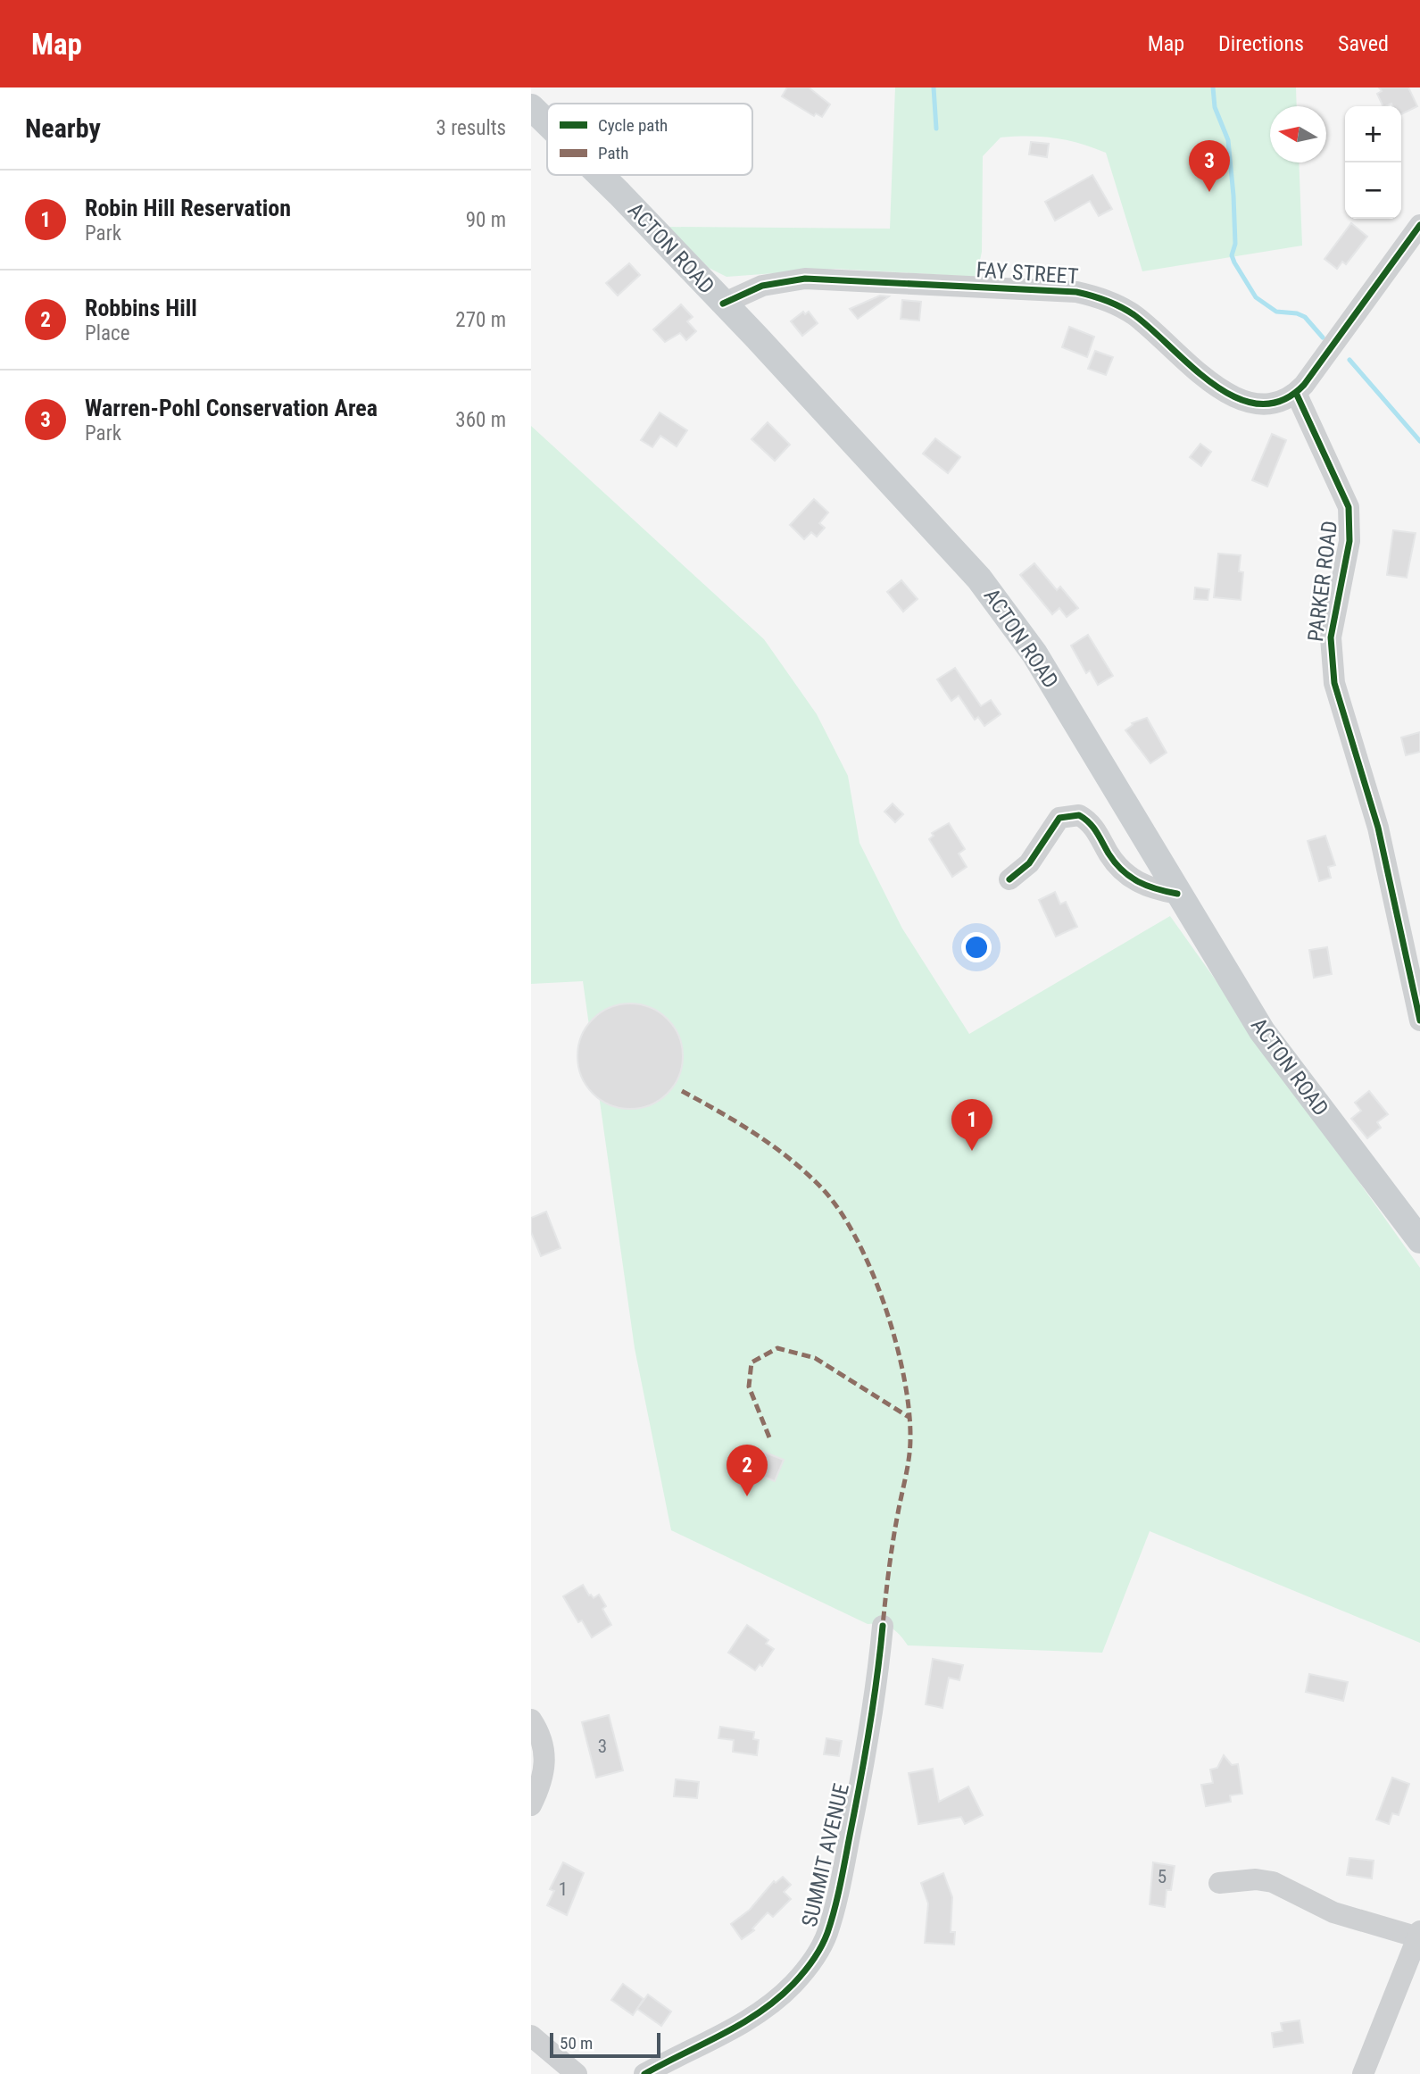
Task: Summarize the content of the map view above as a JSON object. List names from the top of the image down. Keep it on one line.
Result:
{"streets":{"main road":["ACTON ROAD"],"street":["FAY STREET","PARKER ROAD","SUMMIT AVENUE"]},"crossings":[["ACTON ROAD","FAY STREET"],["FAY STREET","PARKER ROAD"]],"house_numbers":["3","5","1"],"legend":["Cycle path","Path"],"scale_bar":"50 m","north":"left","page":{"header":"Map","nav":["Map","Directions","Saved"],"heading":["Nearby","3 results"],"map_buttons":["+","−"],"pins":["3","1","2"],"list":[{"mark":"1","name":"Robin Hill Reservation","note":"Park","value":"90 m"},{"mark":"2","name":"Robbins Hill","note":"Place","value":"270 m"},{"mark":"3","name":"Warren-Pohl Conservation Area","note":"Park","value":"360 m"}],"scale":"50 m"}}
